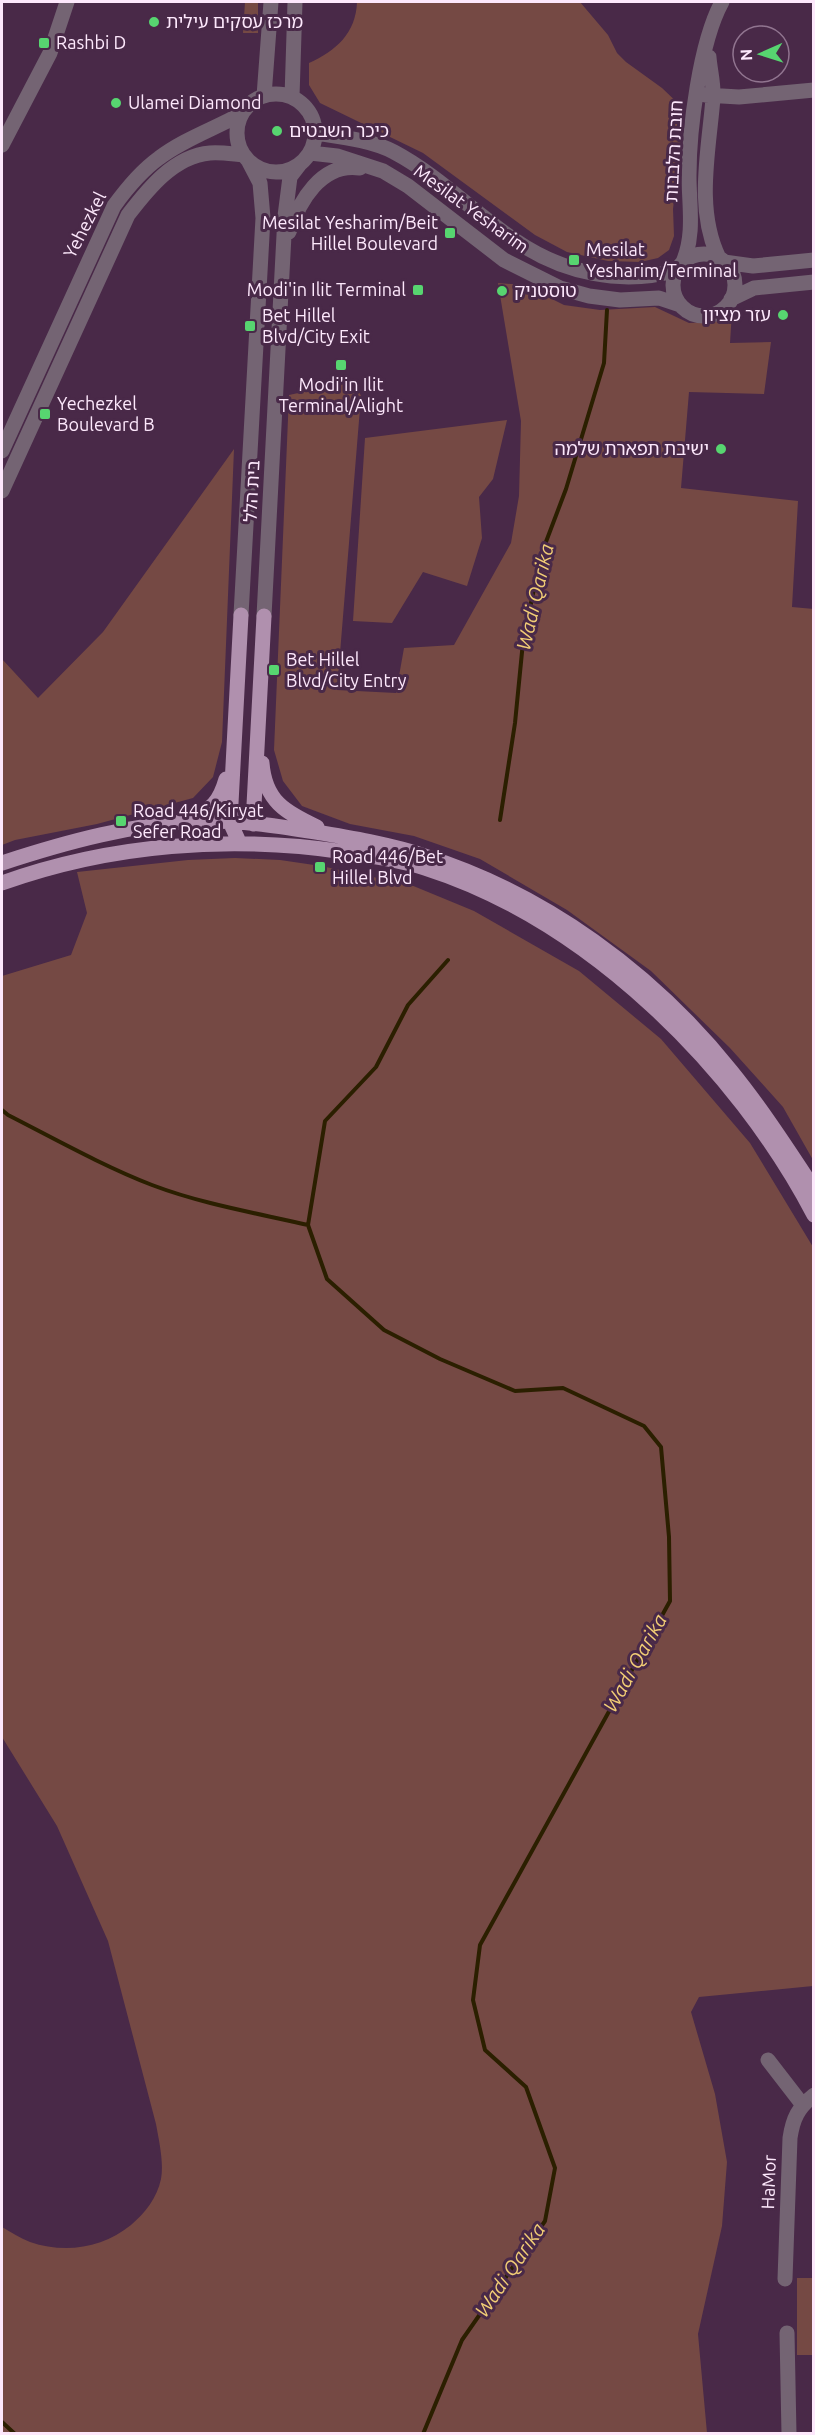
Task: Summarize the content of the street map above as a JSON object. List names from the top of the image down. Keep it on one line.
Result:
{"streets":{"main road":["בית הלל"],"street":["חובת הלבבות","Mesilat Yesharim","Yehezkel","HaMor"]},"crossings":[["חובת הלבבות","Mesilat Yesharim"],["Mesilat Yesharim","Yehezkel"],["Mesilat Yesharim","בית הלל"],["Yehezkel","בית הלל"]],"water":["Wadi Qarika"],"places":{"other":["מרכז עסקים עילית","Ulamei Diamond","כיכר השבטים","טוסטניק","עזר מציון","ישיבת תפארת שלמה"],"transit":["Rashbi D","Mesilat Yesharim/Beit Hillel Boulevard","Mesilat Yesharim/Terminal","Modi'in Ilit Terminal","Bet Hillel Blvd/City Exit","Modi'in Ilit Terminal/Alight","Yechezkel Boulevard B","Bet Hillel Blvd/City Entry","Road 446/Kiryat Sefer Road","Road 446/Bet Hillel Blvd"]},"north":"left"}
